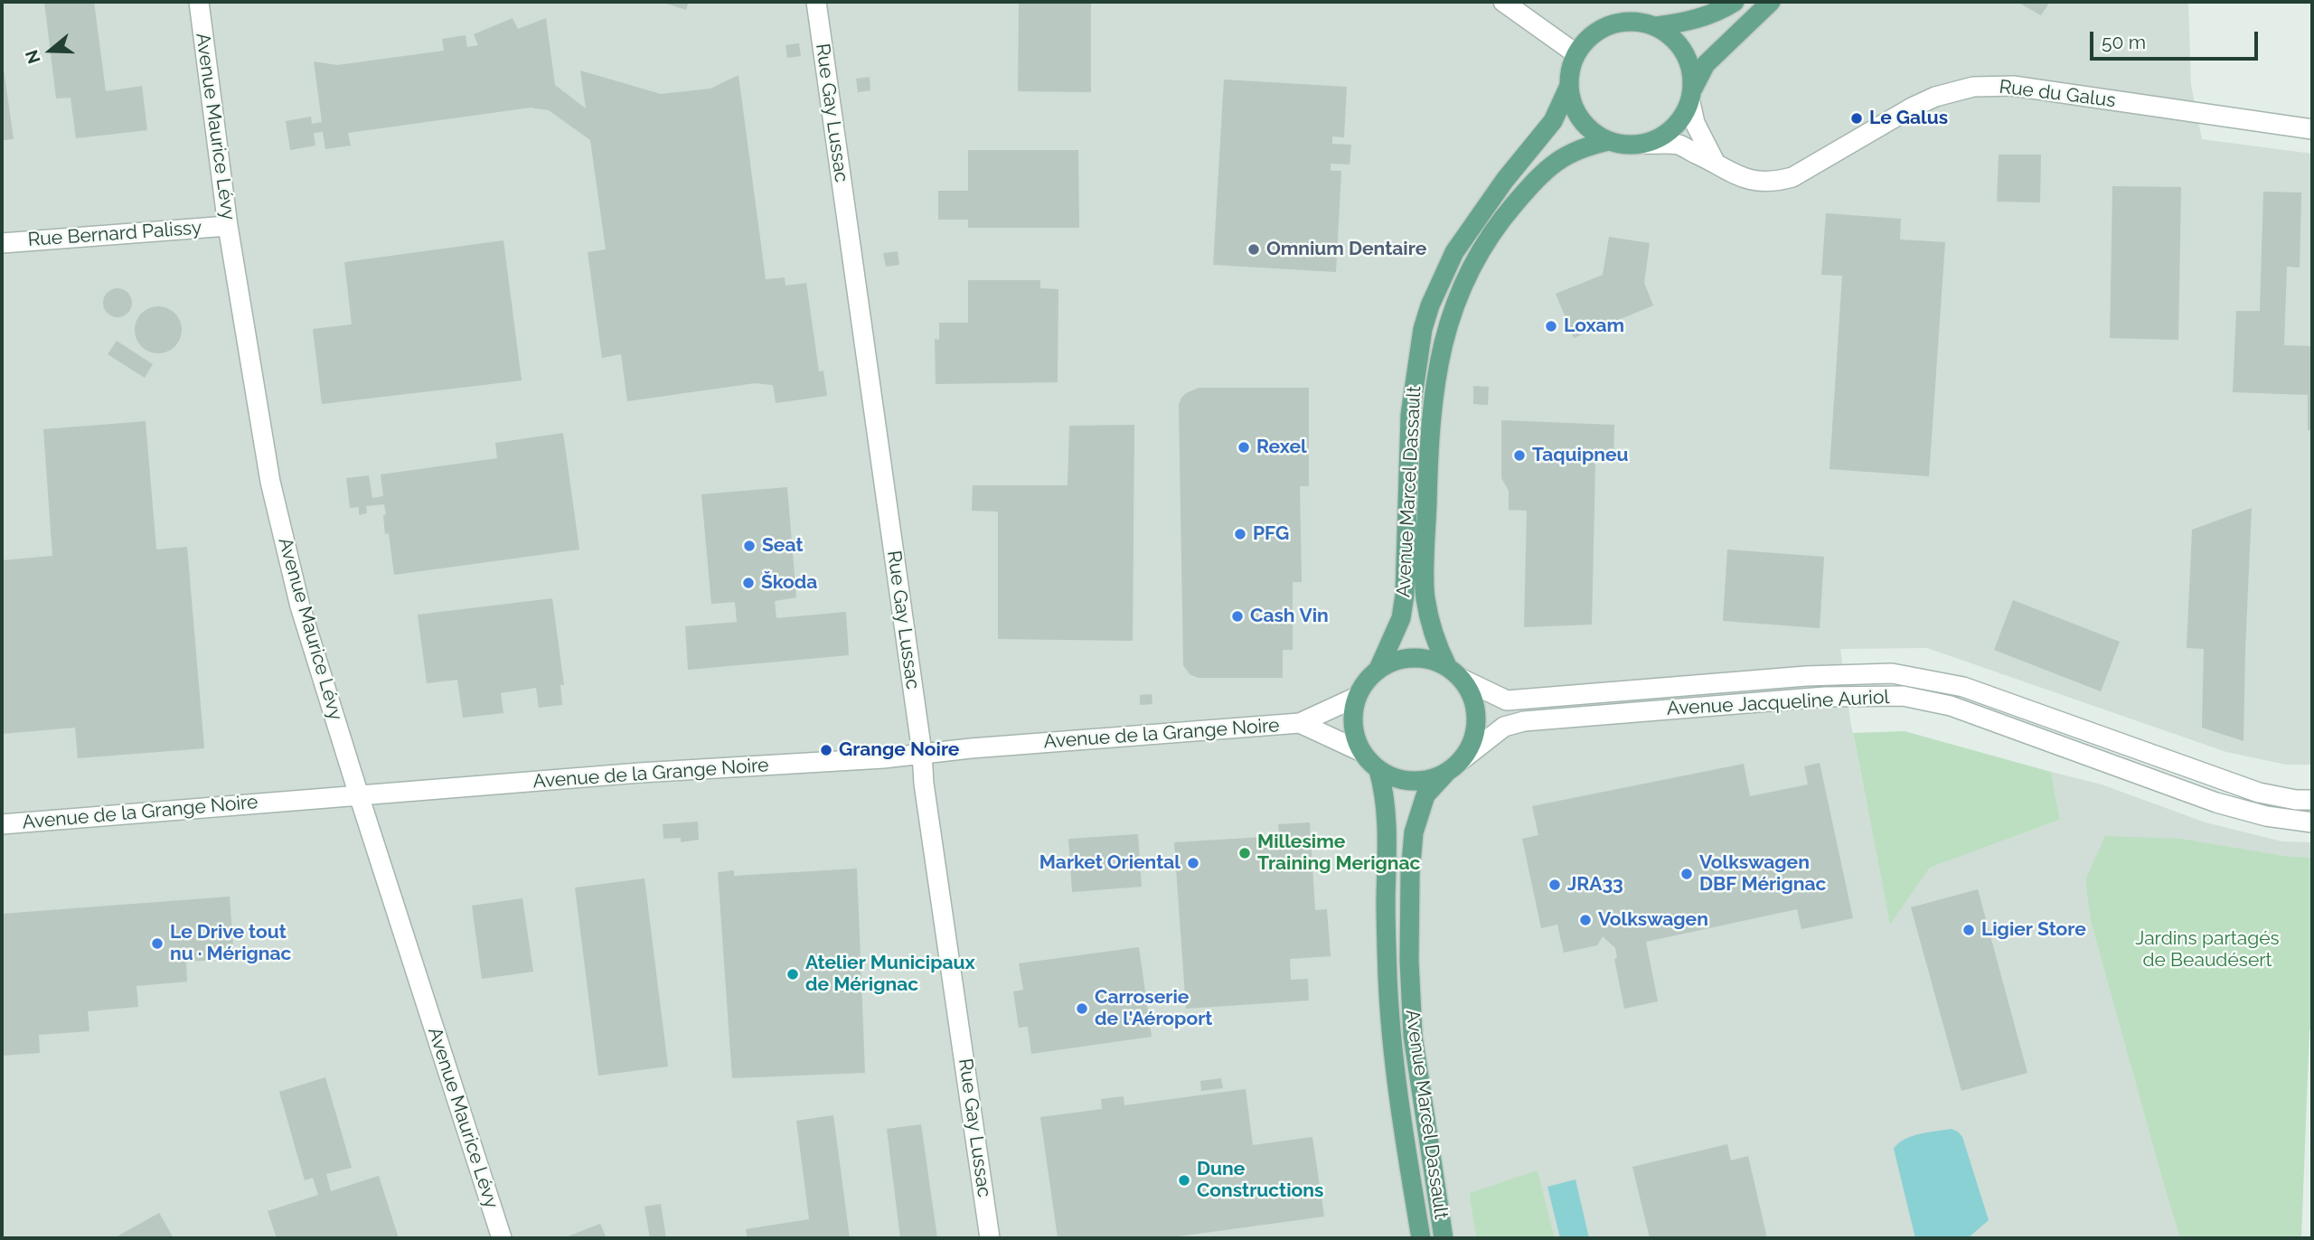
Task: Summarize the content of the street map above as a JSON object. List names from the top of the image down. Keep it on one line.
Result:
{"streets":{"main road":["Avenue Marcel Dassault"],"street":["Rue du Galus","Rue Gay Lussac","Avenue Maurice Lévy","Rue Bernard Palissy","Avenue Jacqueline Auriol","Avenue de la Grange Noire"]},"crossings":[["Rue du Galus","Avenue Marcel Dassault"],["Rue Gay Lussac","Avenue de la Grange Noire"],["Avenue Maurice Lévy","Rue Bernard Palissy"],["Avenue Maurice Lévy","Avenue de la Grange Noire"],["Avenue Marcel Dassault","Avenue Jacqueline Auriol"],["Avenue Marcel Dassault","Avenue de la Grange Noire"],["Avenue Jacqueline Auriol","Avenue de la Grange Noire"]],"parks":["Jardins partagés de Beaudésert"],"places":["Le Galus","Omnium Dentaire","Loxam","Rexel","Taquipneu","PFG","Seat","Škoda","Cash Vin","Grange Noire","Millesime Training Merignac","Market Oriental","Volkswagen DBF Mérignac","JRA33","Volkswagen","Ligier Store","Le Drive tout nu · Mérignac","Atelier Municipaux de Mérignac","Carroserie de l'Aéroport","Dune Constructions"],"scale_bar":"50 m","north":"left"}
